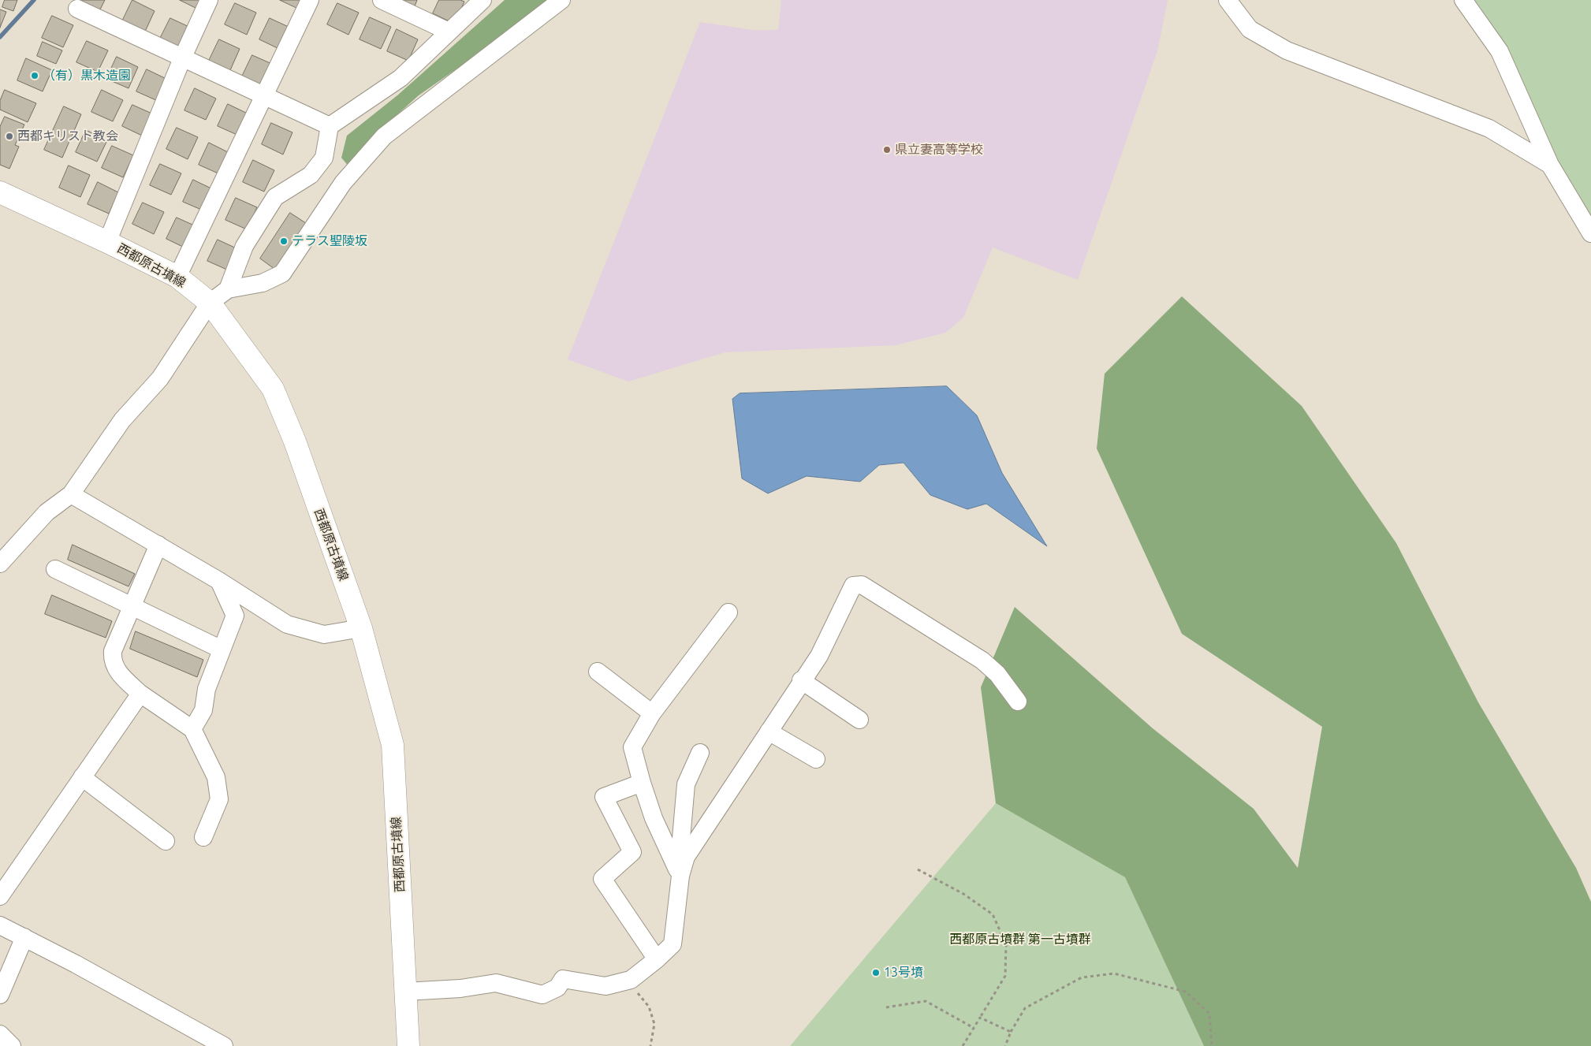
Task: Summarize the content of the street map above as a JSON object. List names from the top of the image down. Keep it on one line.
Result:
{"streets":{"main road":["西都原古墳線"]},"parks":["西都原古墳群 第一古墳群"],"places":["（有）黒木造園","西都キリスト教会","県立妻高等学校","テラス聖陵坂","13号墳"]}
